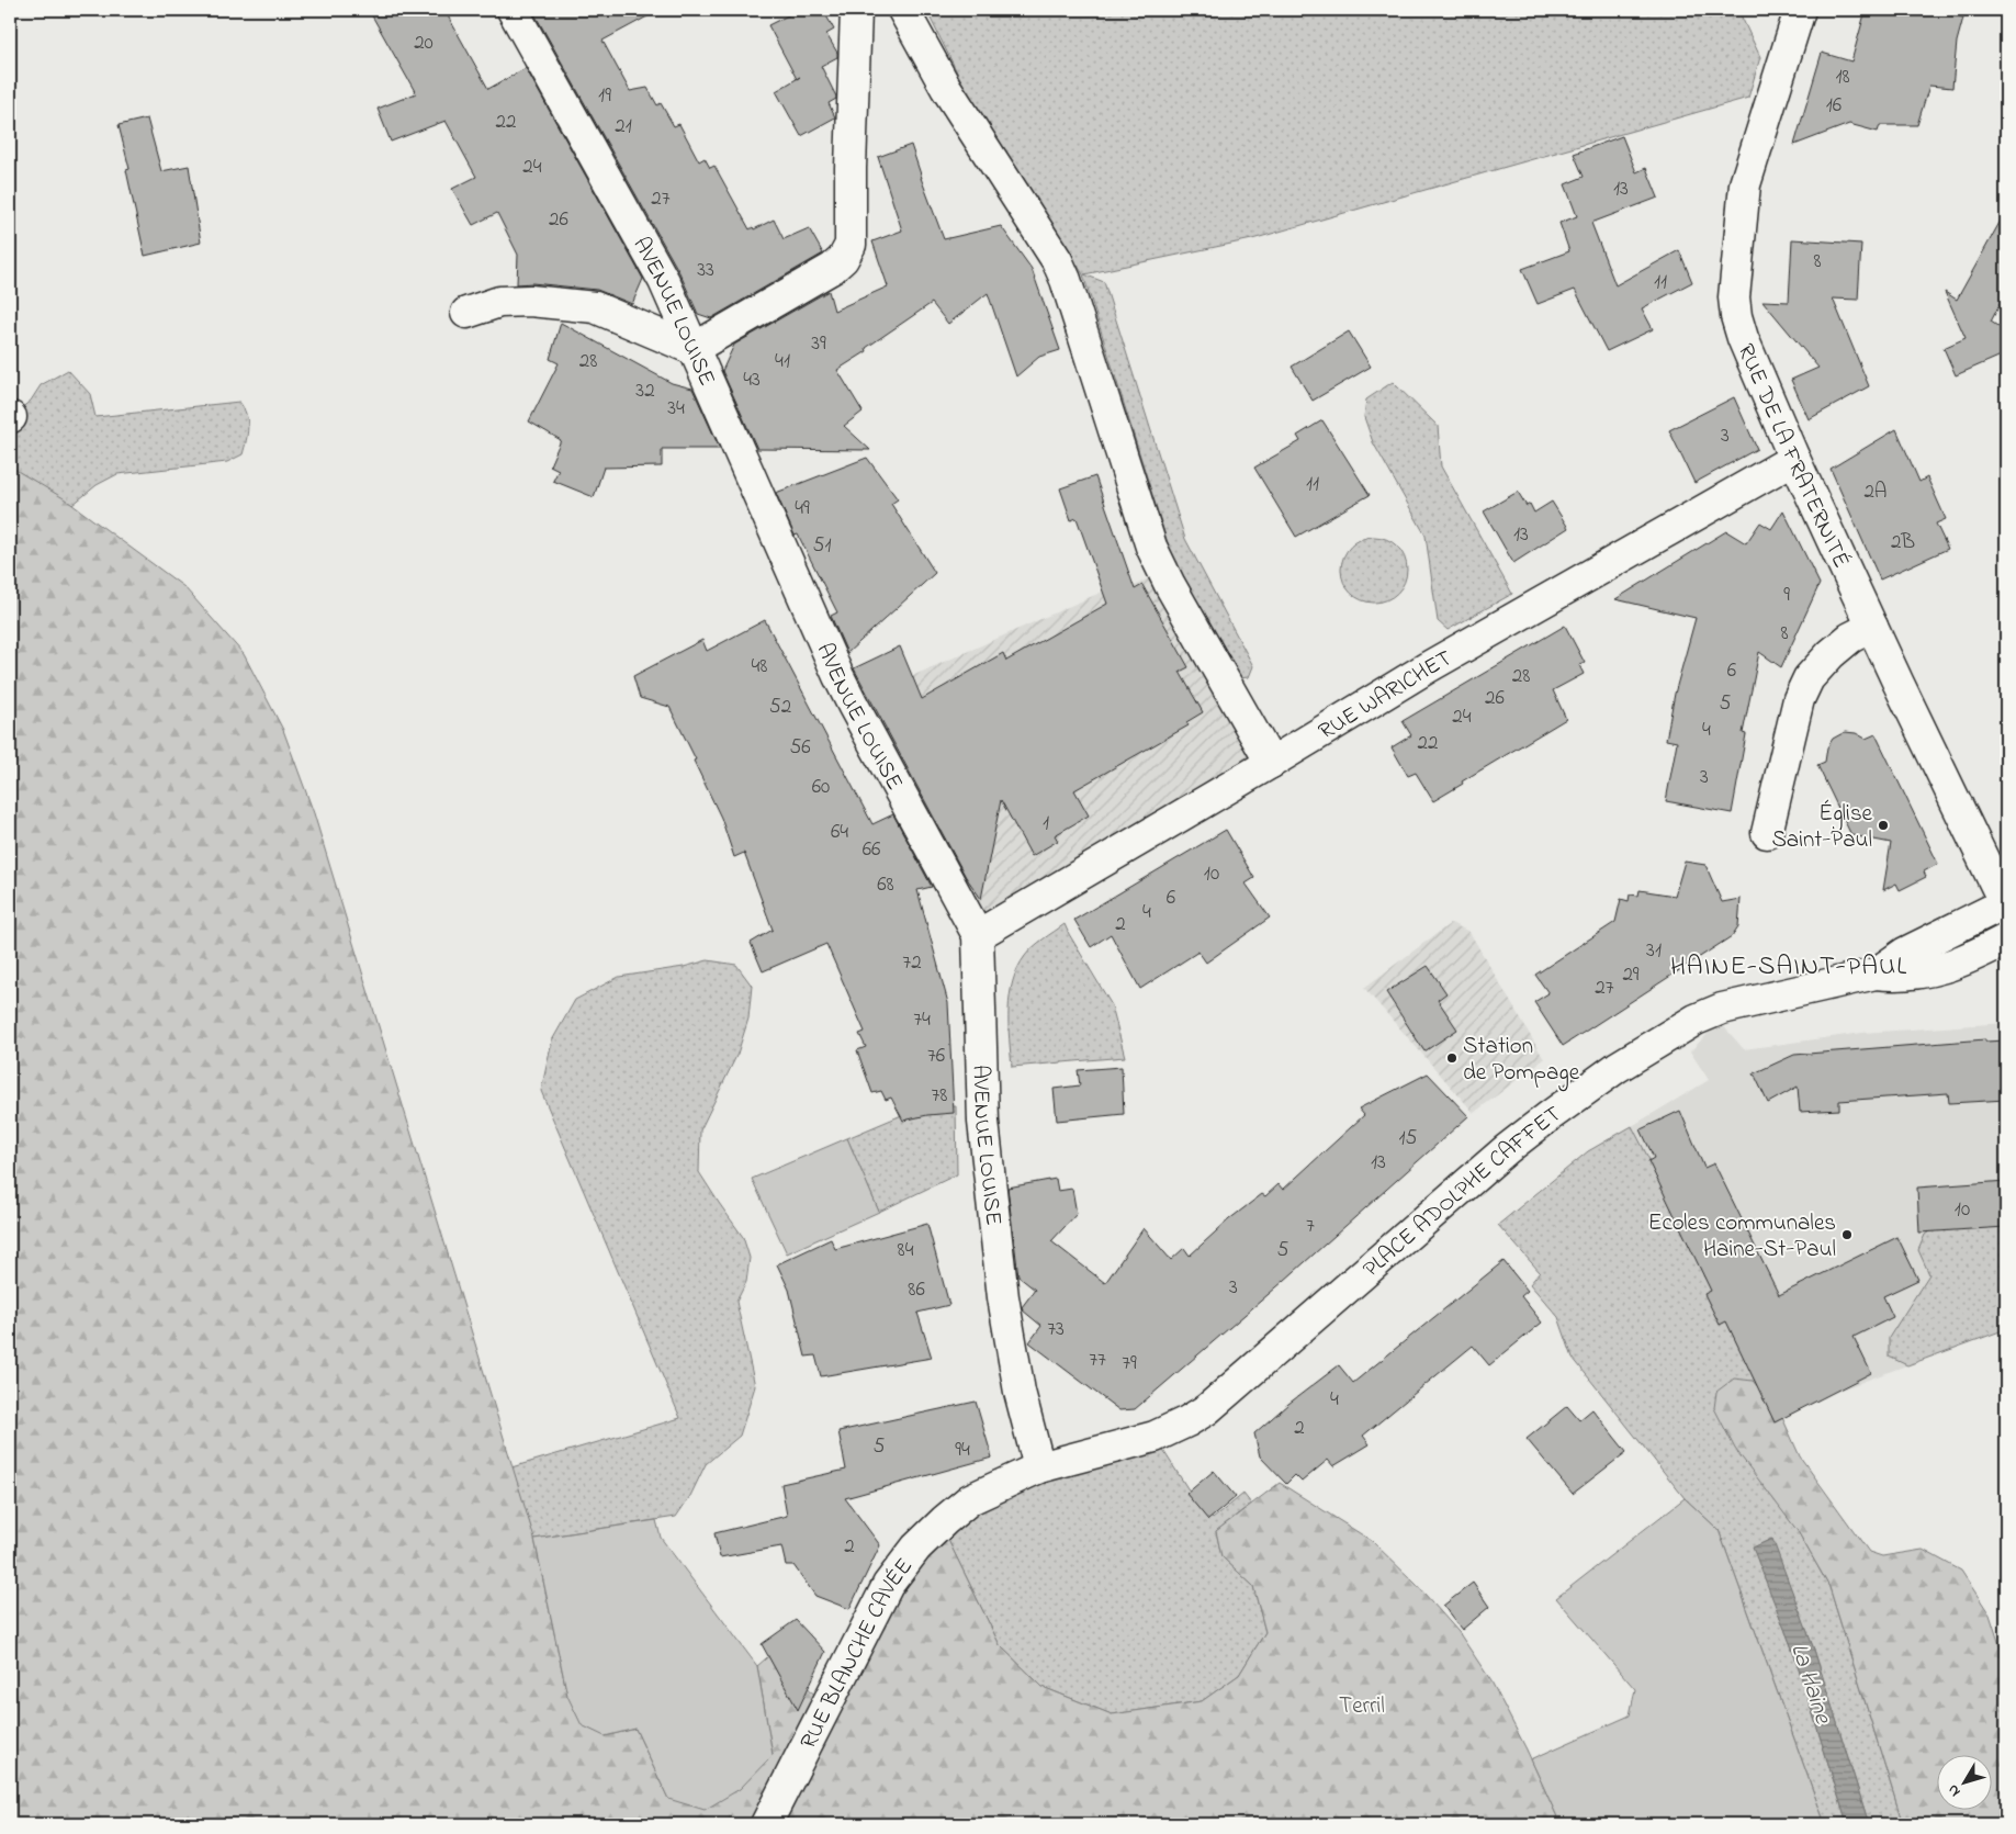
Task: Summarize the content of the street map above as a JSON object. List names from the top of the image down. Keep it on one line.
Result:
{"streets":{"street":["AVENUE LOUISE","RUE DE LA FRATERNITÉ","RUE WARICHET","PLACE ADOLPHE CAFFET","RUE BLANCHE CAVÉE"]},"crossings":[["AVENUE LOUISE","RUE WARICHET"],["AVENUE LOUISE","PLACE ADOLPHE CAFFET"],["RUE DE LA FRATERNITÉ","RUE WARICHET"],["PLACE ADOLPHE CAFFET","RUE BLANCHE CAVÉE"]],"districts":["HAINE-SAINT-PAUL"],"water":["La Haine"],"parks":["Terril"],"places":["Église Saint-Paul","Station de Pompage","Ecoles communales Haine-St-Paul"],"house_numbers":["20","18","19","16","22","21","24","13","27","26","8","33","11","39","28","41","43","32","34","3","11","2A","49","13","2B","51","9","8","48","6","28","26","5","52","24","4","22","56","3","60","1","64","66","10","68","6","4","2","31","72","29","27","74","76","78","15","13","10","7","84","5","3","86","73","77","79","4","2","5","94","2"],"north":"bottom left"}
